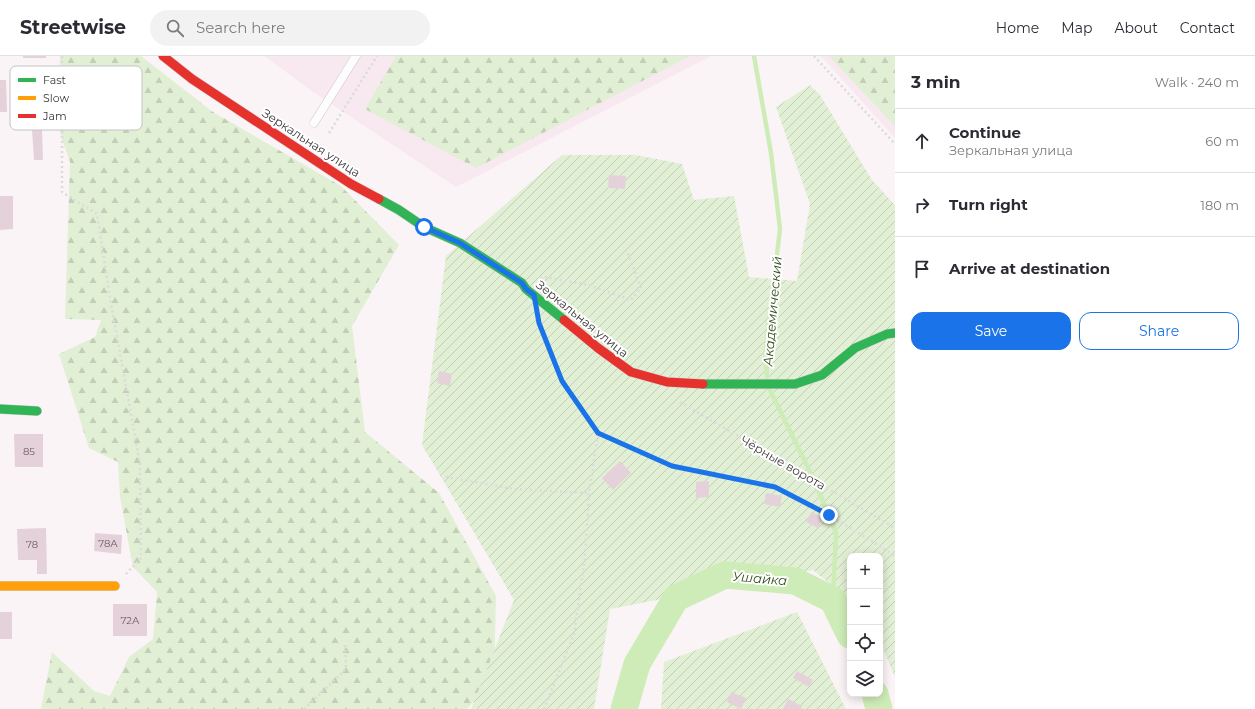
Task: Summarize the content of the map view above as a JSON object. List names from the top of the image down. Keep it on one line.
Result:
{"streets":{"street":["Зеркальная улица"],"path":["Чёрные ворота"]},"water":["Академический","Ушайка"],"house_numbers":["85","78А","78","72А"],"legend":["Fast","Slow","Jam"],"page":{"header":"Streetwise","search":"Search here","nav":["Home","Map","About","Contact"],"heading":["3 min","Walk · 240 m"],"list":[["Continue","Зеркальная улица","60 m"],["Turn right","180 m"],"Arrive at destination"],"buttons":["Save","Share"],"map_buttons":["+","−"]}}
